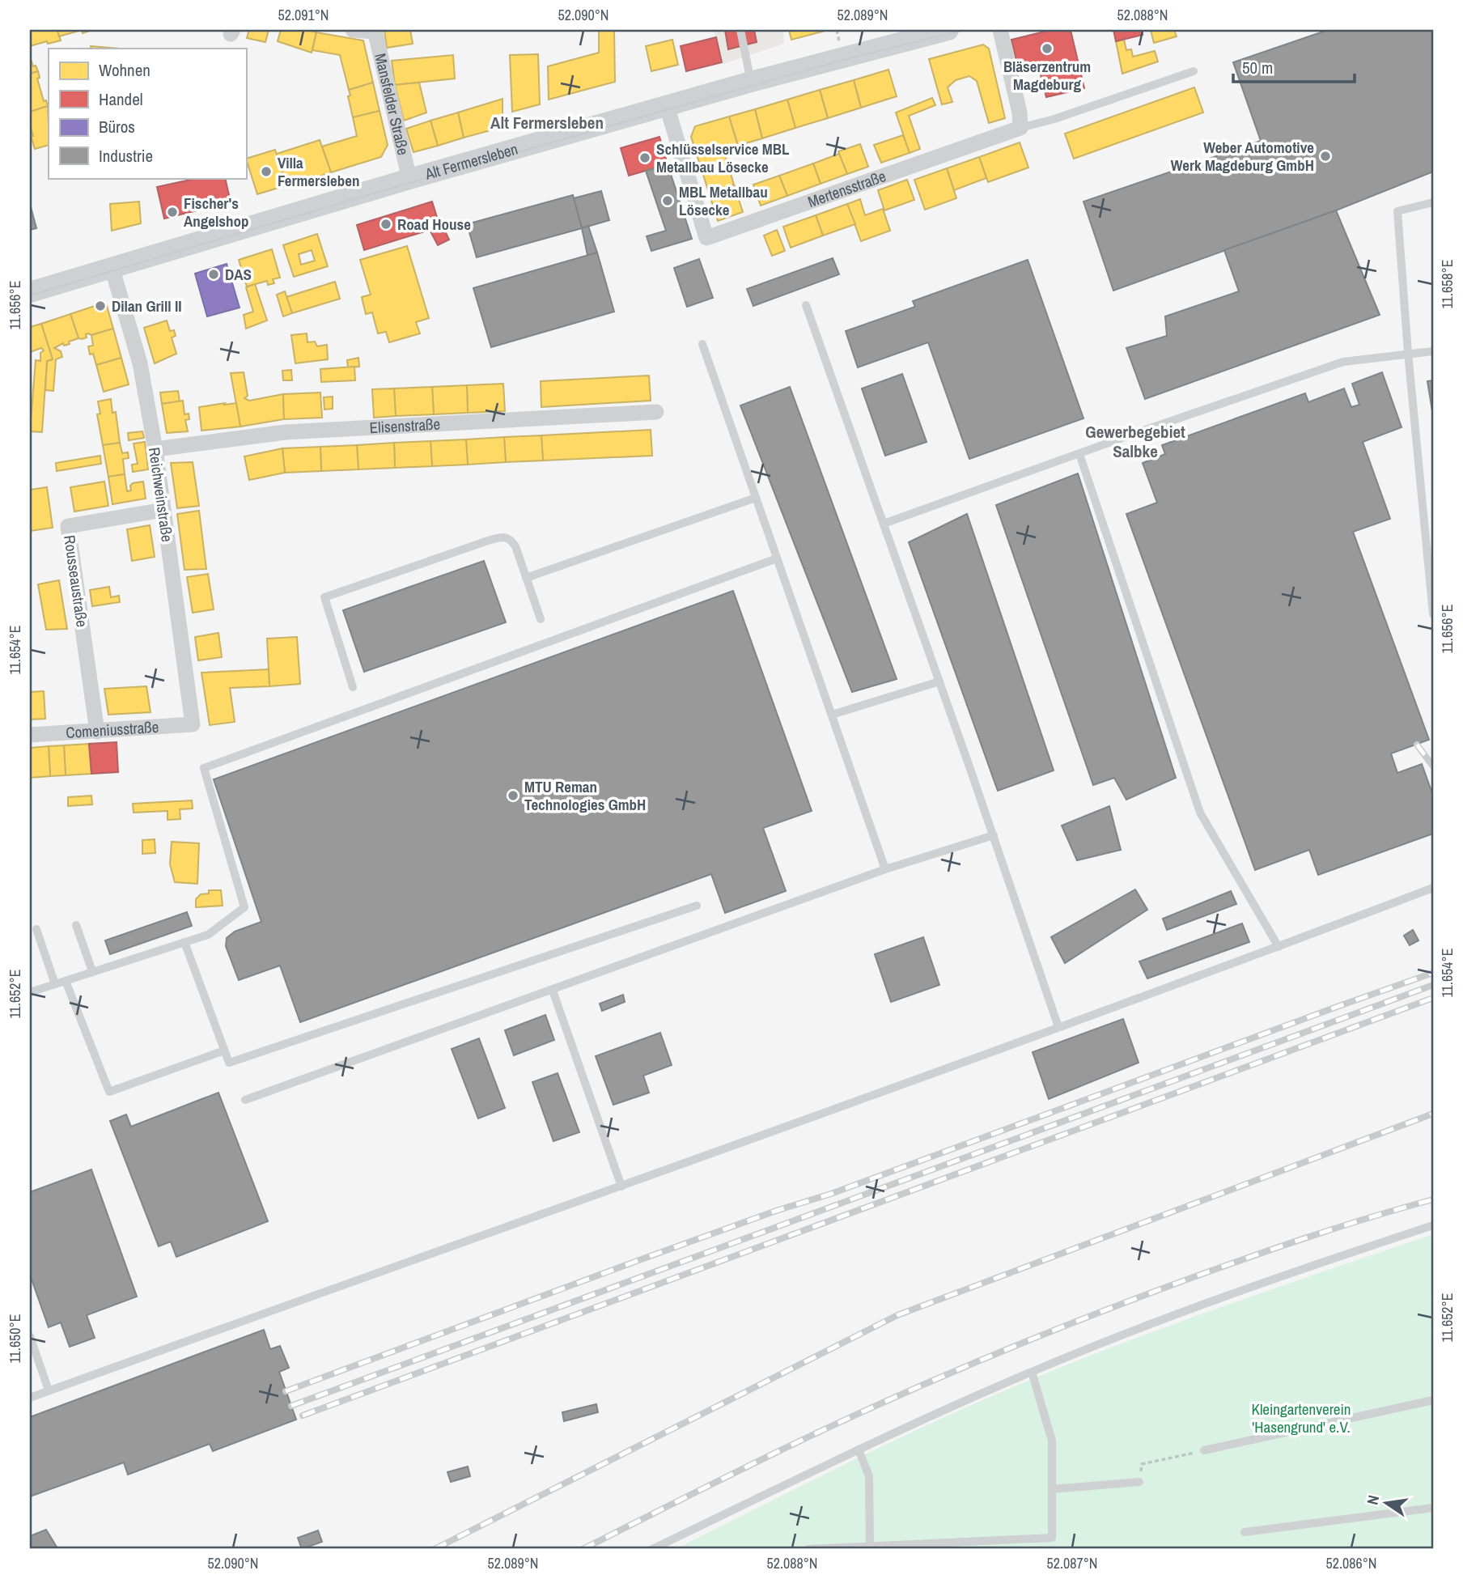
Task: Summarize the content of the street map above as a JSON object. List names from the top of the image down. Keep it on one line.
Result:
{"streets":{"main road":["Alt Fermersleben"],"street":["Mansfelder Straße","Mertensstraße","Elisenstraße","Reichweinstraße","Rousseaustraße","Comeniusstraße"]},"crossings":[["Mansfelder Straße","Alt Fermersleben"],["Alt Fermersleben","Mertensstraße"],["Alt Fermersleben","Reichweinstraße"],["Elisenstraße","Reichweinstraße"],["Reichweinstraße","Rousseaustraße"],["Reichweinstraße","Comeniusstraße"],["Rousseaustraße","Comeniusstraße"]],"districts":["Alt Fermersleben","Gewerbegebiet Salbke"],"parks":["Kleingartenverein 'Hasengrund' e.V."],"places":["Bläserzentrum Magdeburg","Weber Automotive Werk Magdeburg GmbH","Schlüsselservice MBL Metallbau Lösecke","Villa Fermersleben","MBL Metallbau Lösecke","Fischer's Angelshop","Road House","DAS","Dilan Grill II","MTU Reman Technologies GmbH"],"legend":["Wohnen","Handel","Büros","Industrie"],"scale_bar":"50 m","north":"left","coordinates":["52.091°N","52.090°N","52.089°N","52.088°N","11.658°E","11.656°E","11.654°E","11.652°E","11.650°E","52.087°N","52.086°N"]}
